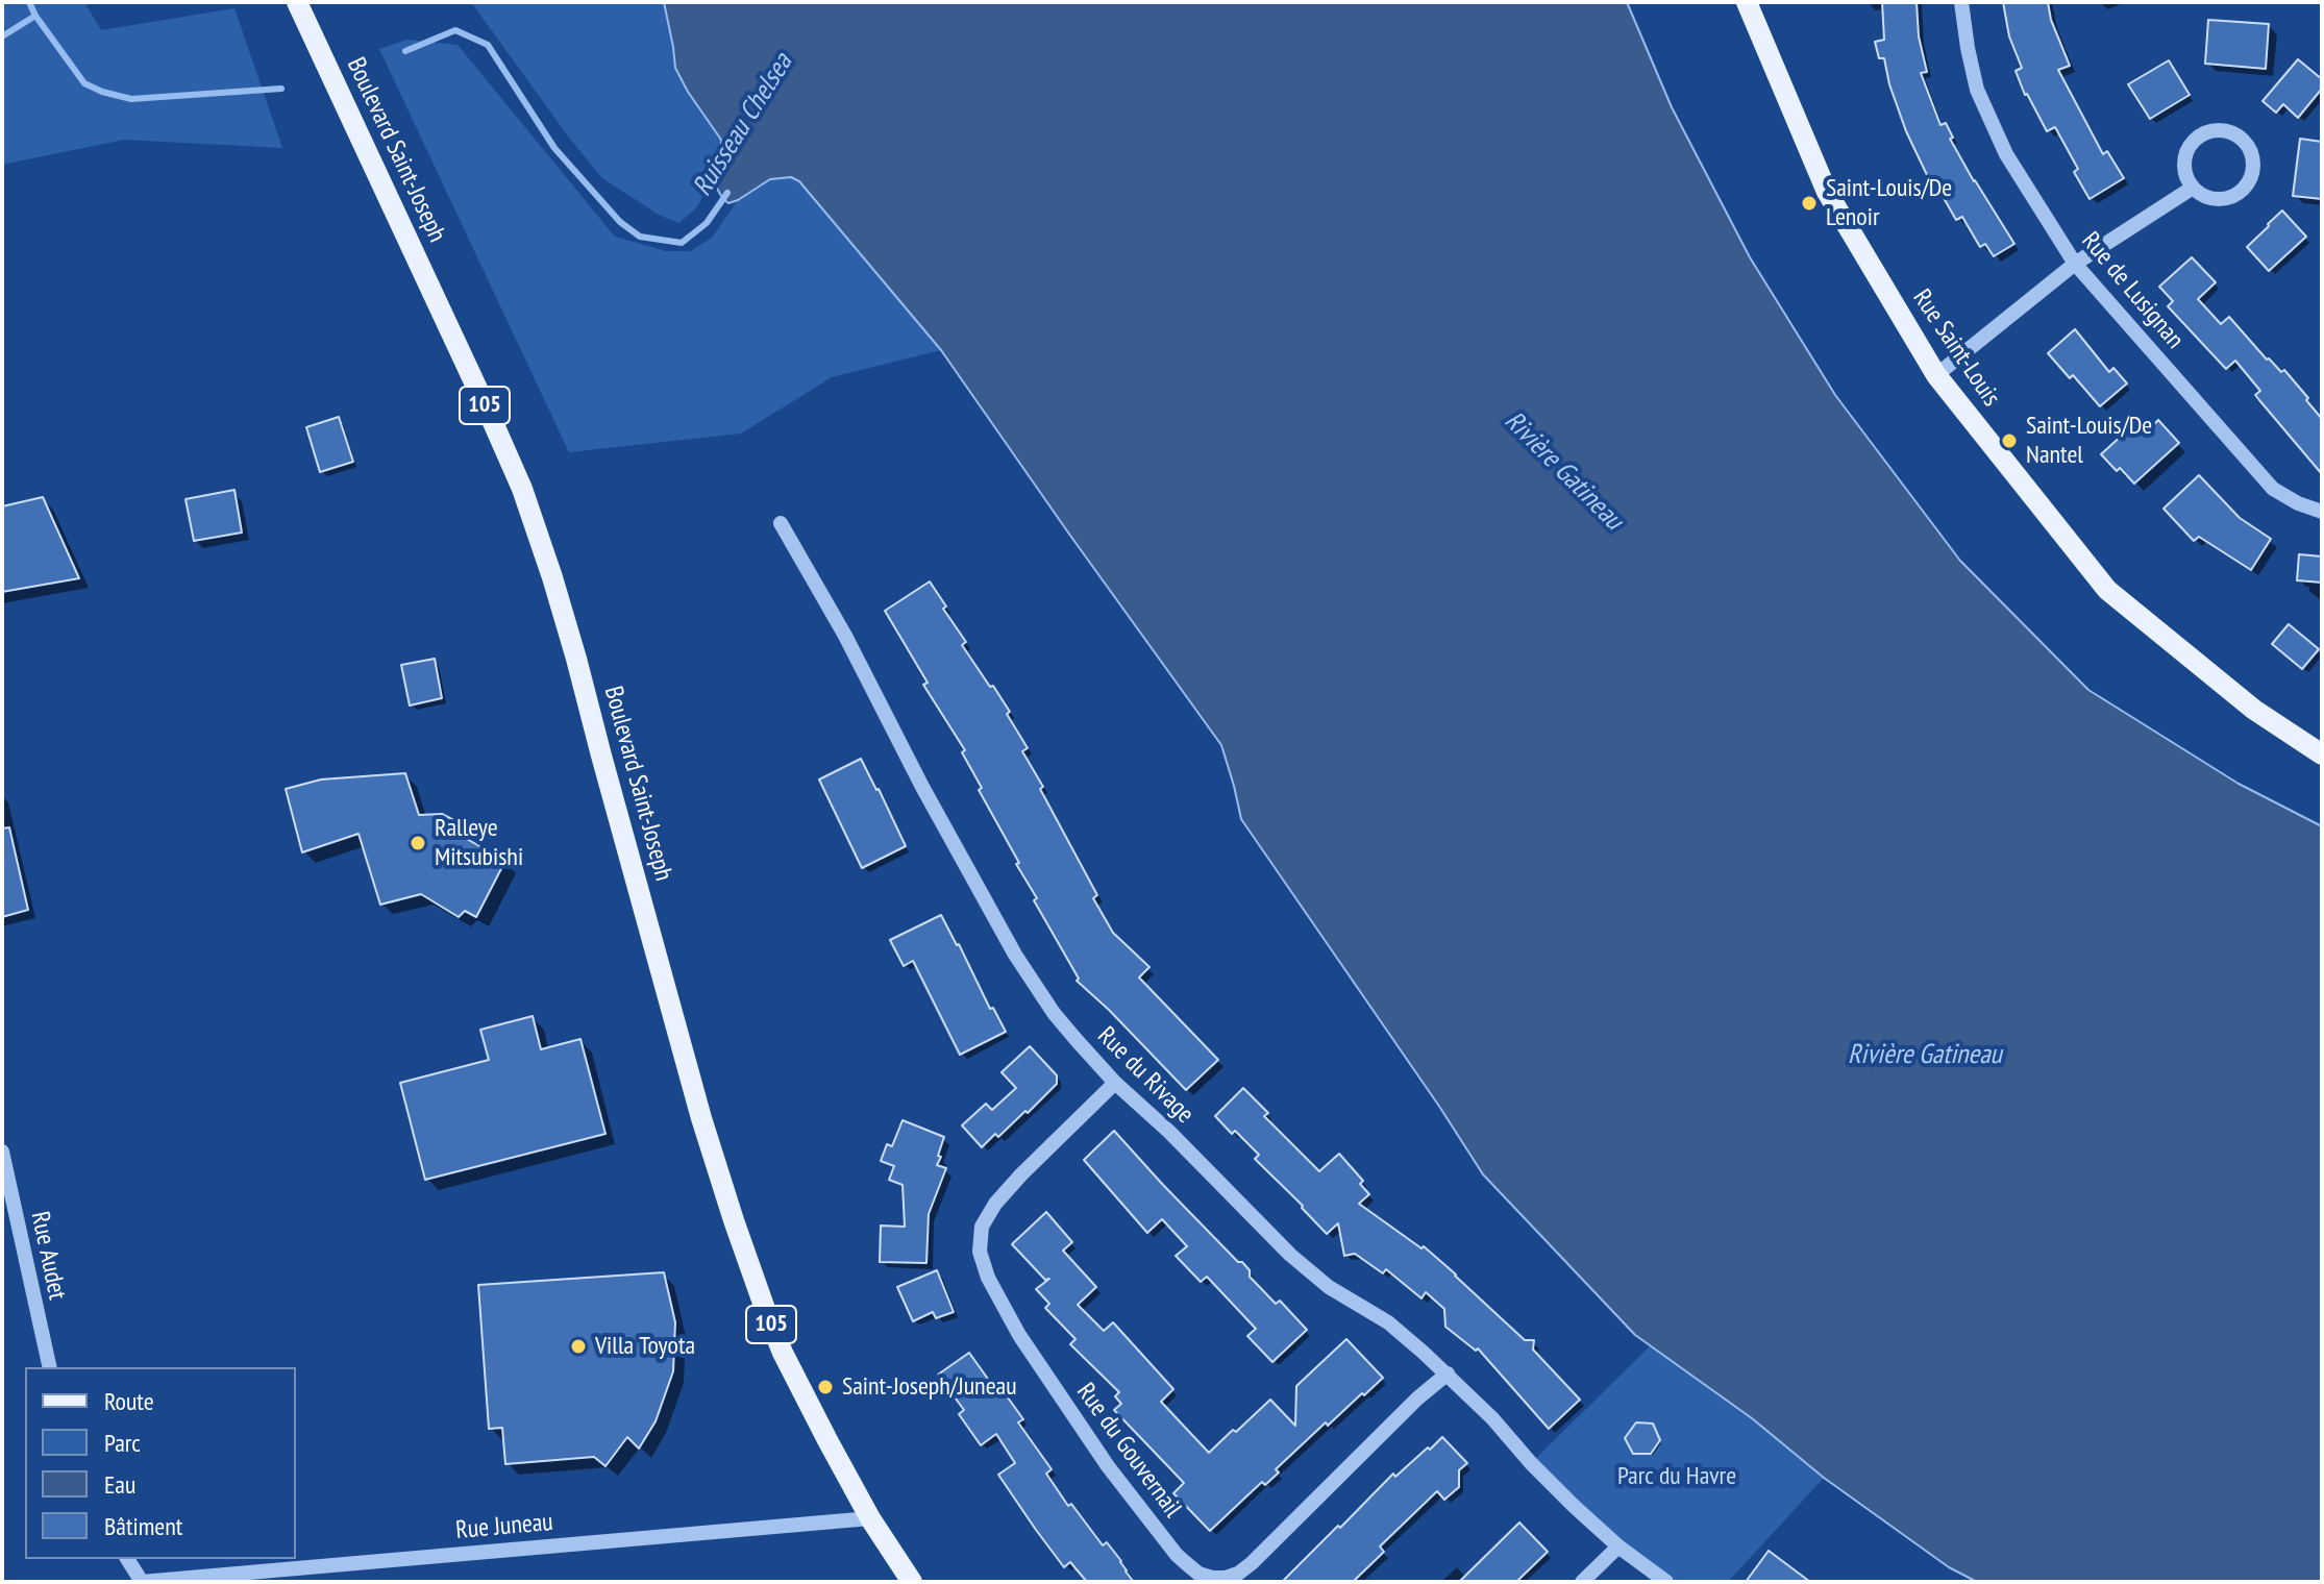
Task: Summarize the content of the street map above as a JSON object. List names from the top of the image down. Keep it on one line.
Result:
{"streets":{"main road":["Boulevard Saint-Joseph","Rue Saint-Louis","105"],"street":["Rue de Lusignan","Rue du Rivage","Rue Audet","Rue du Gouvernail","Rue Juneau"]},"crossings":[["Boulevard Saint-Joseph","Rue Juneau"],["Rue du Rivage","Rue du Gouvernail"]],"water":["Ruisseau Chelsea","Rivière Gatineau"],"parks":["Parc du Havre"],"places":["Saint-Louis/De Lenoir","Saint-Louis/De Nantel","Ralleye Mitsubishi","Villa Toyota","Saint-Joseph/Juneau"],"legend":["Route","Parc","Eau","Bâtiment"]}
